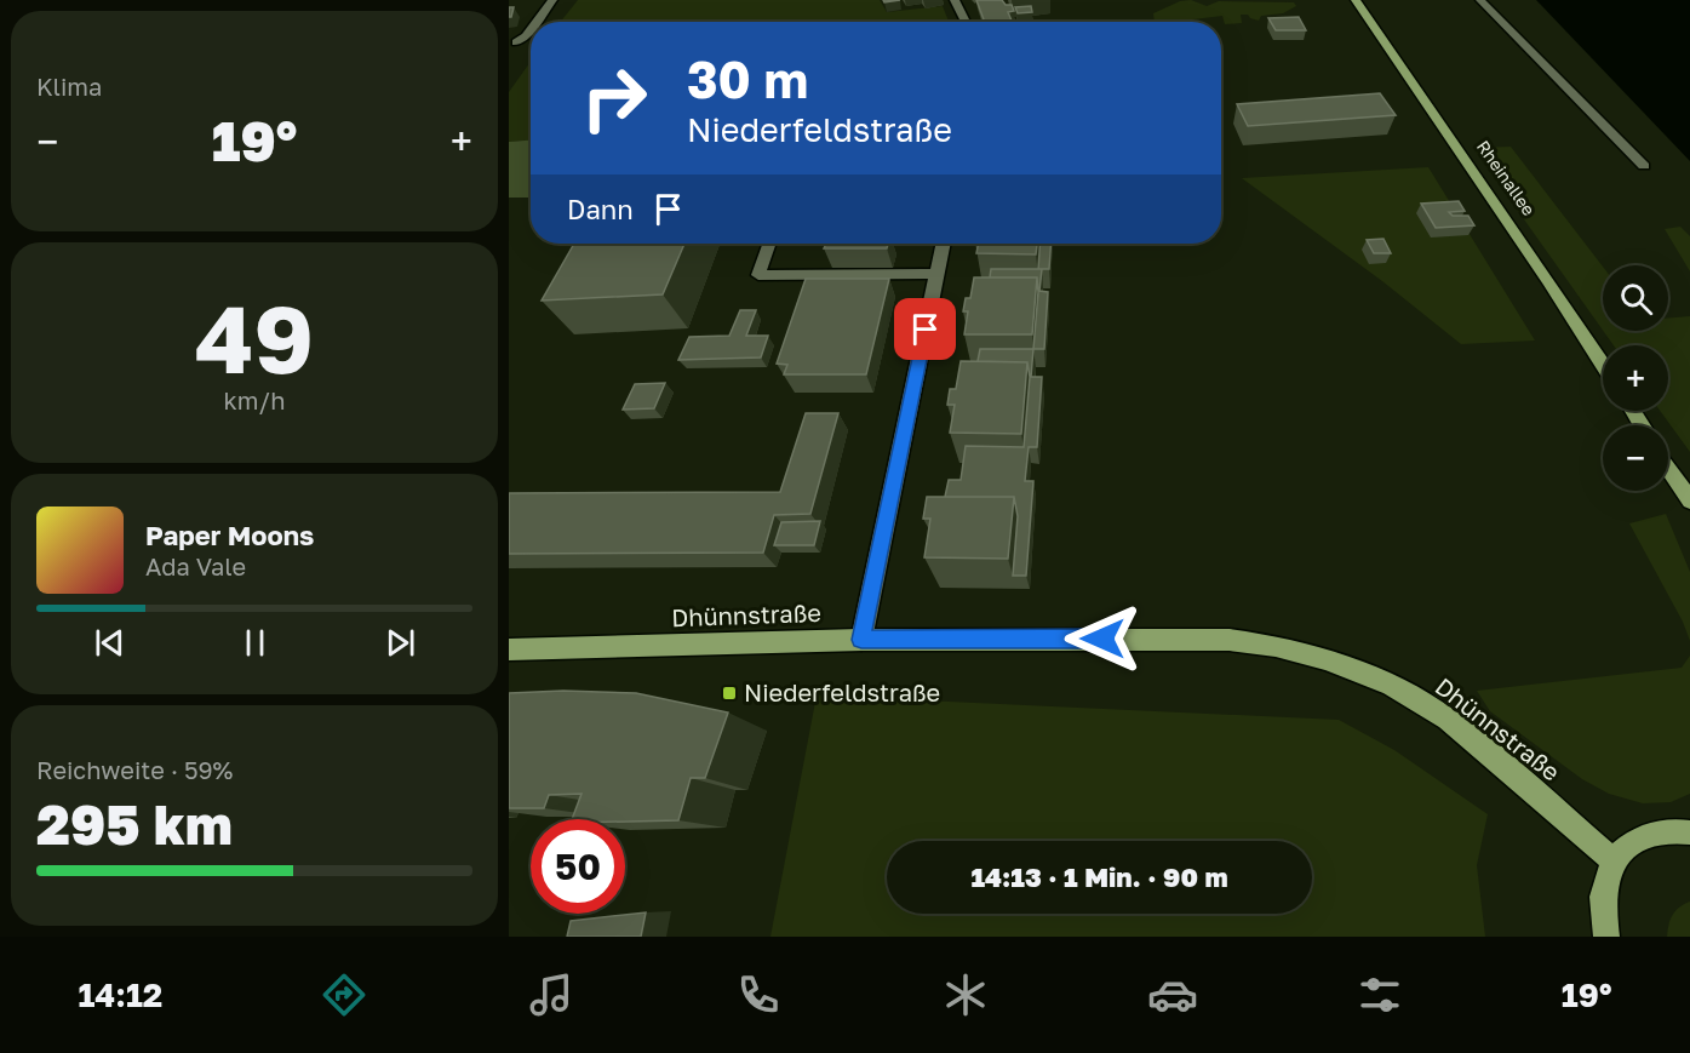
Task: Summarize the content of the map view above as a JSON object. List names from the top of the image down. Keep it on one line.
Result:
{"streets":{"main road":["Rheinallee","Dhünnstraße"]},"places":{"transit":["Niederfeldstraße"]},"page":{"tile":["Klima",["49","km/h"],["Reichweite · 59%","295 km"]],"turn":["30 m","Niederfeldstraße"],"heat":["−","19°","+"],"then":"Dann","map_buttons":["+","−"],"song":["Paper Moons","Ada Vale"],"limit":"50","trip":"14:13 · 1 Min. · 90 m","tabs":["14:12","19°"]}}
